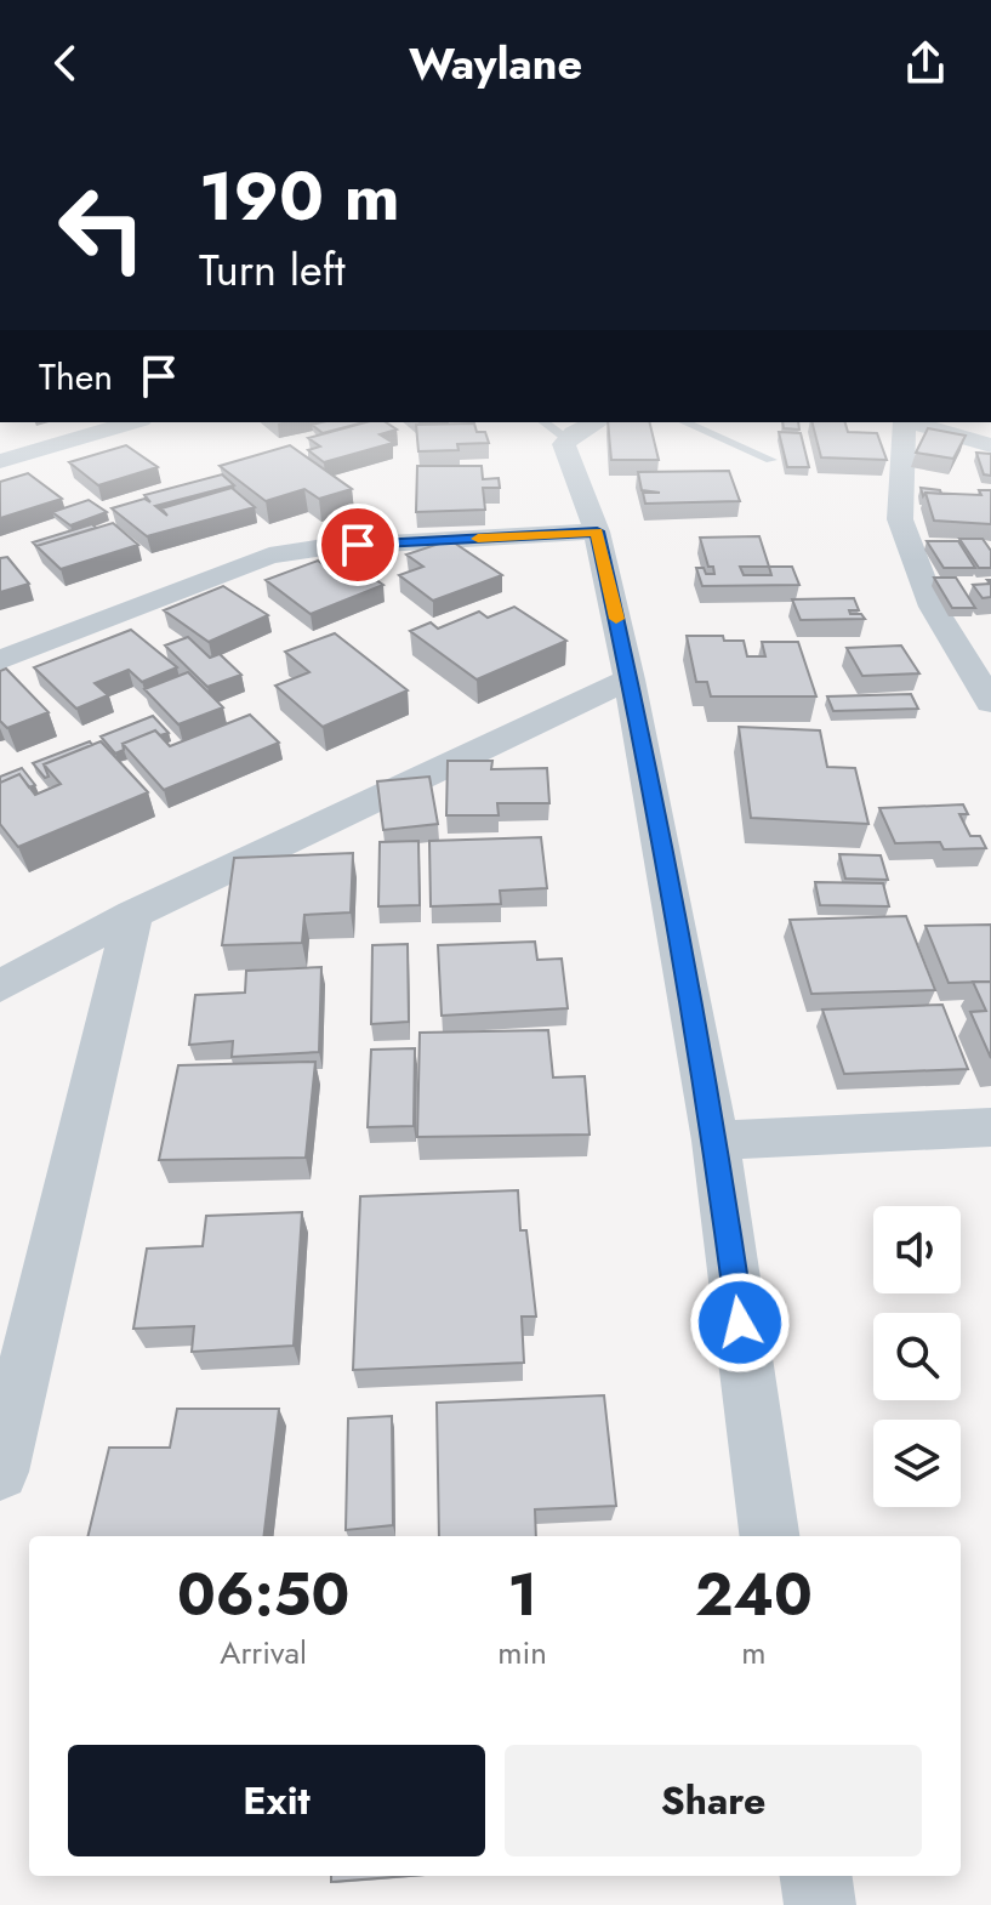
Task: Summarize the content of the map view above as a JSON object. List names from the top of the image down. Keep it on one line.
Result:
{"page":{"header":"Waylane","turn":["190 m","Turn left"],"then":"Then","eta":["06:50","Arrival","1","min","240","m"],"buttons":["Exit","Share"]}}
